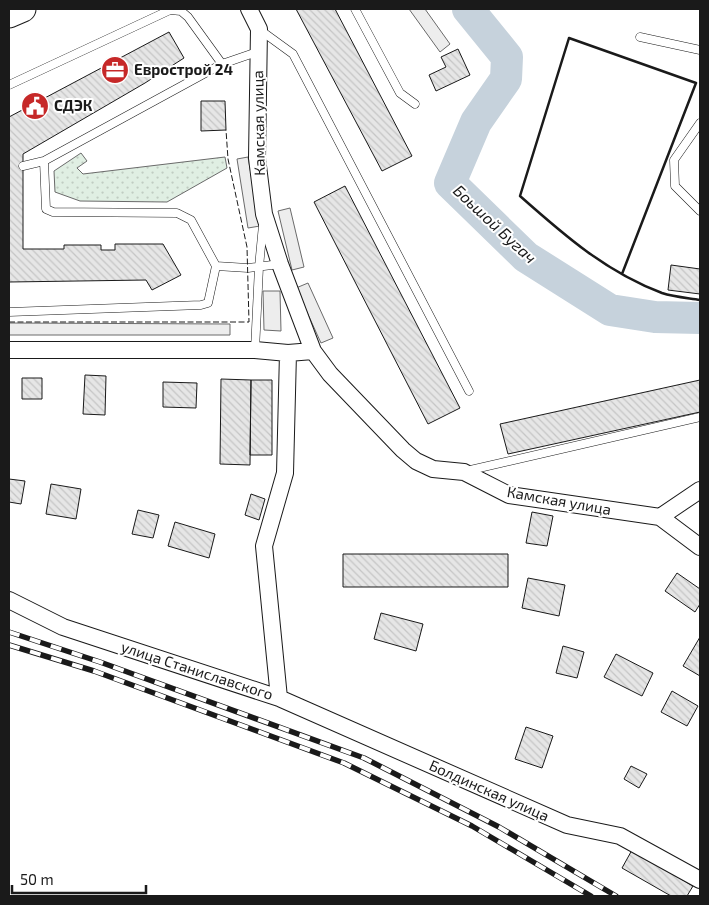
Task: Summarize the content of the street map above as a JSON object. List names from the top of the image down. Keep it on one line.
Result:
{"streets":{"street":["Камская улица","улица Станиславского","Болдинская улица"]},"crossings":[["улица Станиславского","Болдинская улица"]],"water":["Боьшой Бугач"],"places":{"office":["Еврострой 24"],"public building":["СДЭК"]},"scale_bar":"50 m"}
